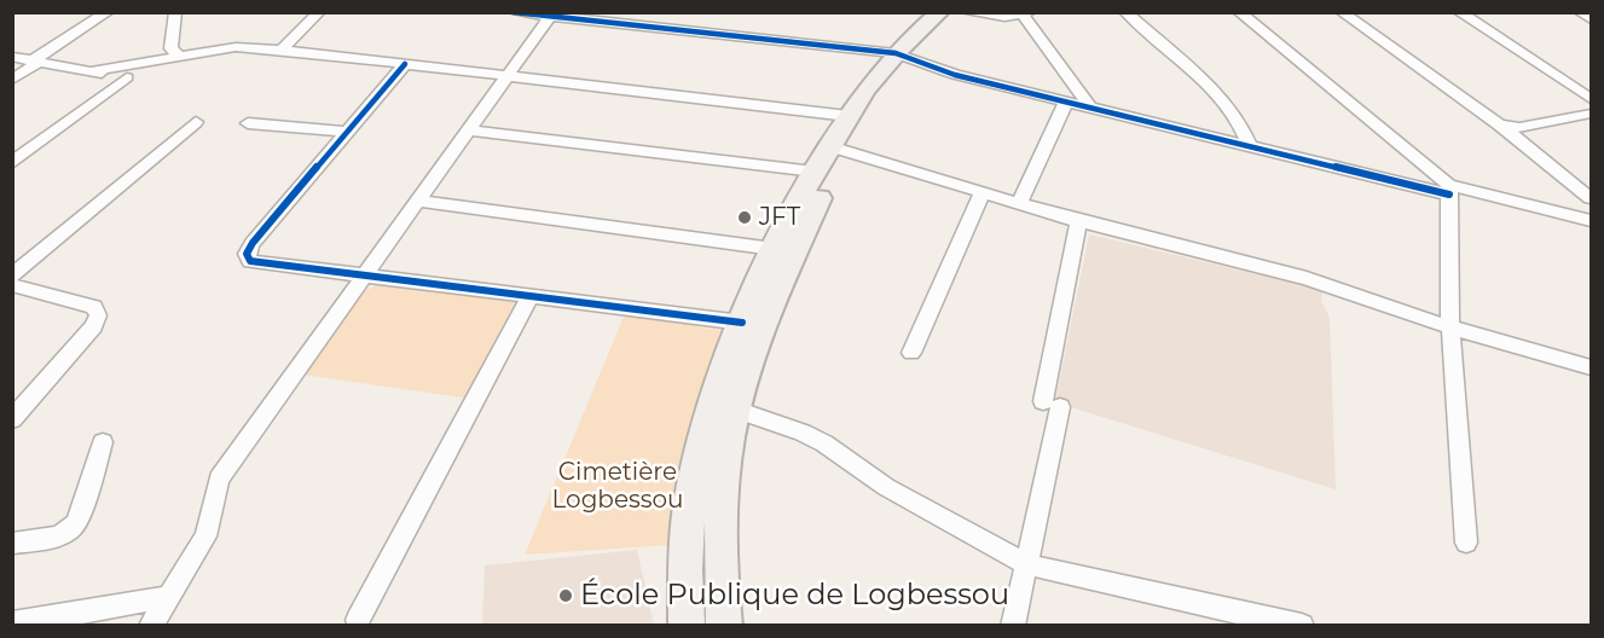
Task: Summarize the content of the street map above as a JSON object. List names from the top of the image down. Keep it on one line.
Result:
{"parks":["Cimetière Logbessou"],"places":["JFT","École Publique de Logbessou"]}
